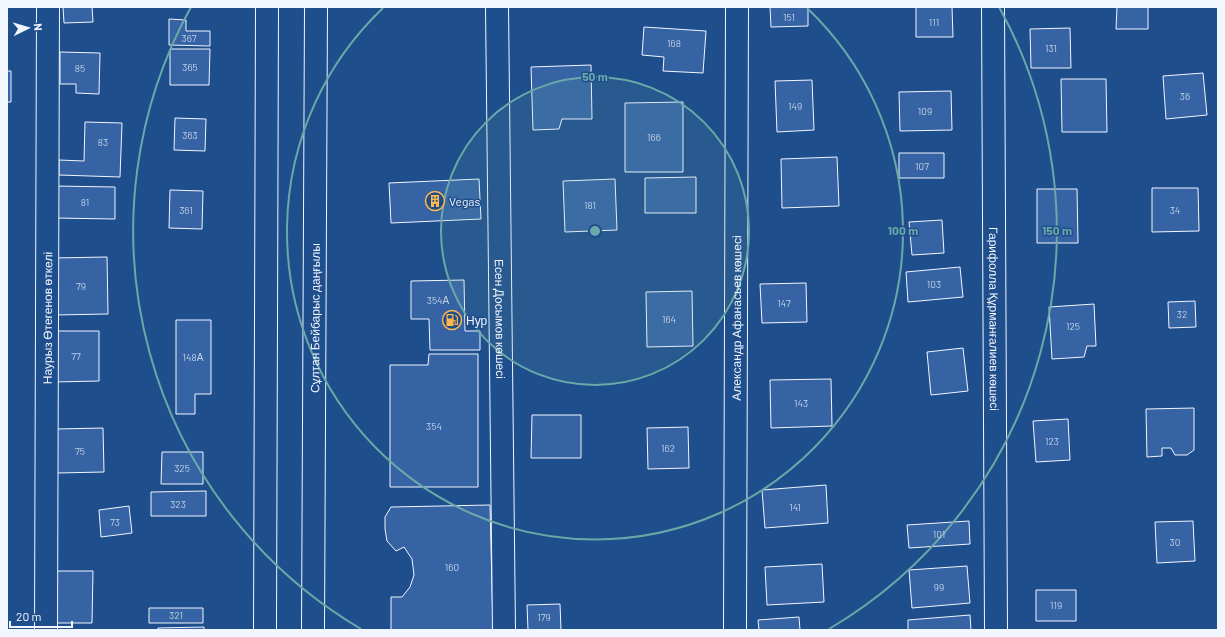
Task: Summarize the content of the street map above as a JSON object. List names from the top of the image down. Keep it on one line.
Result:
{"streets":{"street":["Наурыз Өтегенов өткелі","Сұлтан Бейбарыс даңғылы","Есен Досымов көшесі","Александр Афанасьев көшесі","Гарифолла Құрманғалиев көшесі"]},"places":{"building":["Vegas"],"fuel station":["Нур"]},"house_numbers":["151","111","367","168","131","365","85","36","149","109","363","166","83","107","81","181","361","34","103","79","354А","147","32","164","125","77","148А","143","354","123","162","75","325","323","141","73","101","30","160","99","119","321","179"],"scale_bar":"20 m","north":"right","rings":["50 m","100 m","150 m"]}
